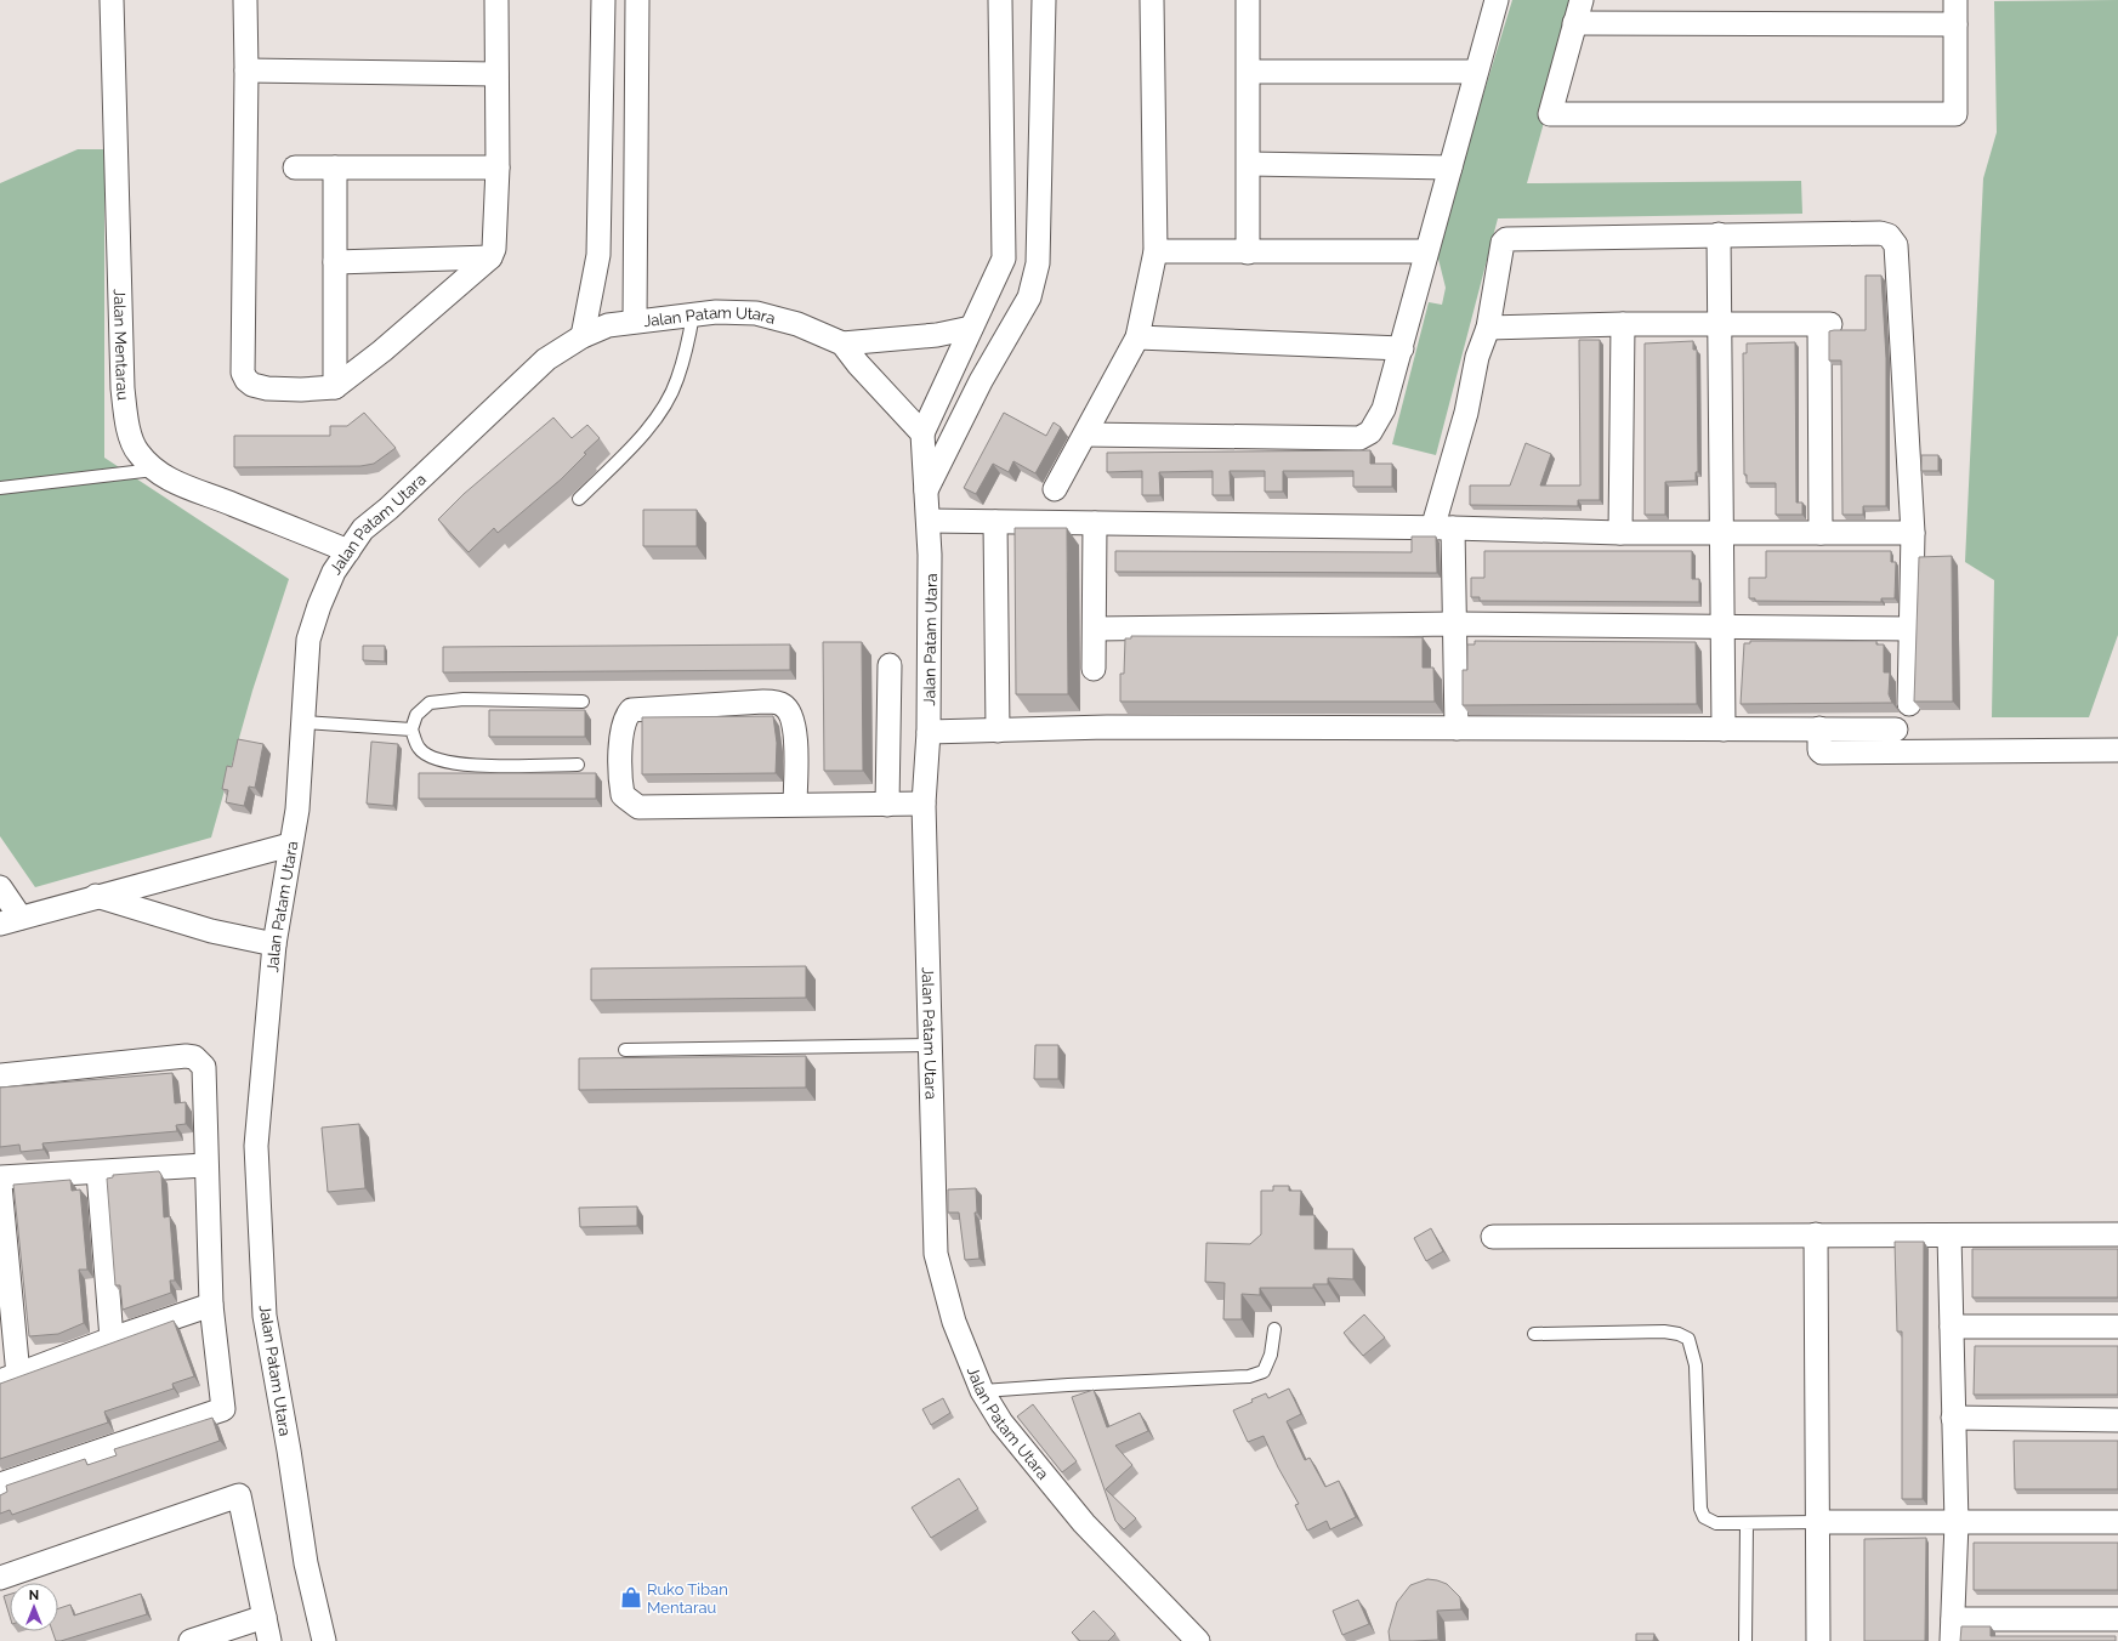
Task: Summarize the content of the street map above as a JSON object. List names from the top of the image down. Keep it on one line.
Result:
{"streets":{"street":["Jalan Patam Utara","Jalan Mentarau"]},"crossings":[["Jalan Patam Utara","Jalan Mentarau"]],"places":{"shop":["Ruko Tiban Mentarau"]},"north":"top"}
